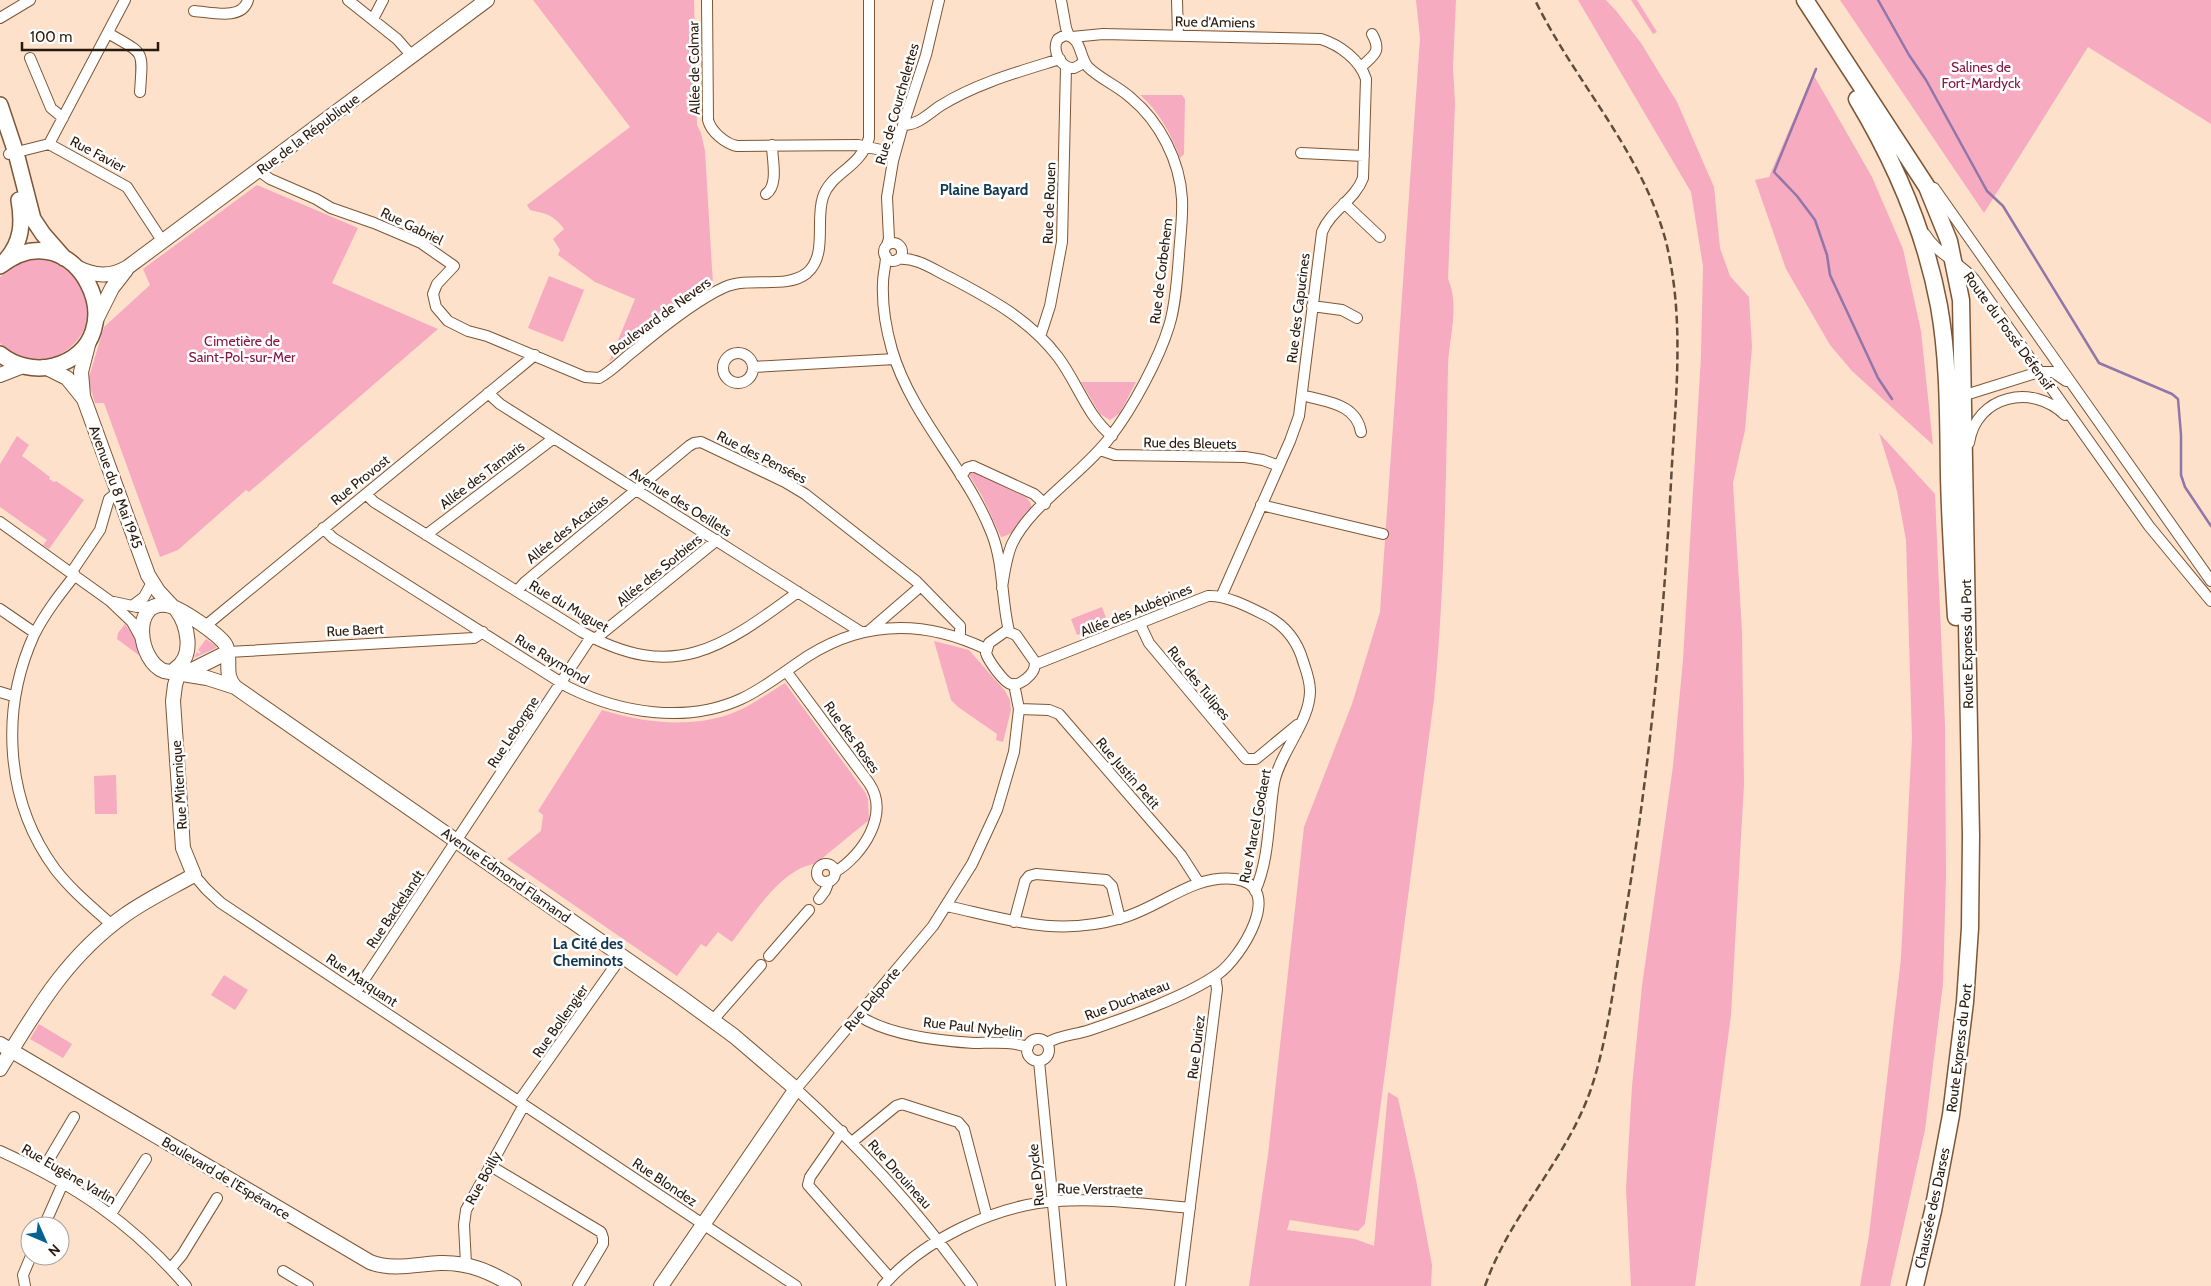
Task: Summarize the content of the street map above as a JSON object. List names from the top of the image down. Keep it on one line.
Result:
{"streets":{"main road":["Route du Fossé Défensif","Route Express du Port","Chaussée des Darses"],"street":["Rue d'Amiens","Allée de Colmar","Rue de Courchelettes","Rue de la République","Rue Favier","Rue de Rouen","Rue Gabriel","Rue de Corbehem","Rue des Capucines","Boulevard de Nevers","Rue des Bleuets","Rue des Pensées","Allée des Tamaris","Rue Provost","Avenue du 8 Mai 1945","Avenue des Oeillets","Allée des Acacias","Allée des Sorbiers","Rue du Muguet","Allée des Aubépines","Rue Baert","Rue Raymond","Rue des Tulipes","Rue Leborgne","Rue des Roses","Rue Justin Petit","Rue Miternique","Rue Marcel Godaert","Avenue Edmond Flamand","Rue Backelandt","Rue Marquant","Rue Delporte","Rue Duchateau","Rue Bollengier","Rue Paul Nybelin","Rue Duriez","Rue Eugène Varlin","Rue Drouineau","Rue Dycke","Boulevard de l'Espérance","Rue Boilly","Rue Blondez","Rue Verstraete"]},"crossings":[["Rue d'Amiens","Rue de Rouen"],["Rue d'Amiens","Rue de Corbehem"],["Rue d'Amiens","Rue des Capucines"],["Allée de Colmar","Rue de Courchelettes"],["Allée de Colmar","Boulevard de Nevers"],["Rue de la République","Rue Favier"],["Rue de la République","Rue Gabriel"],["Rue de la République","Avenue du 8 Mai 1945"],["Rue de Rouen","Rue de Corbehem"],["Rue Gabriel","Boulevard de Nevers"],["Rue Gabriel","Rue Provost"],["Rue de Corbehem","Rue des Bleuets"],["Rue des Capucines","Rue des Bleuets"],["Rue des Capucines","Allée des Aubépines"],["Route du Fossé Défensif","Route Express du Port"],["Rue des Pensées","Avenue des Oeillets"],["Rue des Pensées","Allée des Acacias"],["Rue des Pensées","Rue Raymond"],["Allée des Tamaris","Avenue des Oeillets"],["Allée des Tamaris","Rue du Muguet"],["Rue Provost","Avenue des Oeillets"],["Rue Provost","Rue du Muguet"],["Rue Provost","Rue Raymond"],["Avenue des Oeillets","Allée des Acacias"],["Avenue des Oeillets","Allée des Sorbiers"],["Avenue des Oeillets","Rue du Muguet"],["Avenue des Oeillets","Rue Raymond"],["Allée des Acacias","Rue du Muguet"],["Allée des Sorbiers","Rue du Muguet"],["Allée des Sorbiers","Rue Leborgne"],["Rue du Muguet","Rue Leborgne"],["Allée des Aubépines","Rue Raymond"],["Allée des Aubépines","Rue des Tulipes"],["Allée des Aubépines","Rue Marcel Godaert"],["Allée des Aubépines","Rue Delporte"],["Rue Baert","Rue Raymond"],["Route Express du Port","Chaussée des Darses"],["Rue Raymond","Rue Leborgne"],["Rue Raymond","Rue des Roses"],["Rue Raymond","Rue Delporte"],["Rue des Tulipes","Rue Marcel Godaert"],["Rue Leborgne","Avenue Edmond Flamand"],["Rue Leborgne","Rue Backelandt"],["Rue Justin Petit","Rue Delporte"],["Rue Miternique","Rue Marquant"],["Rue Marcel Godaert","Rue Duchateau"],["Rue Marcel Godaert","Rue Duriez"],["Avenue Edmond Flamand","Rue Backelandt"],["Avenue Edmond Flamand","Rue Delporte"],["Avenue Edmond Flamand","Rue Bollengier"],["Avenue Edmond Flamand","Rue Drouineau"],["Rue Backelandt","Rue Marquant"],["Rue Marquant","Rue Bollengier"],["Rue Marquant","Rue Boilly"],["Rue Marquant","Rue Blondez"],["Rue Delporte","Rue Paul Nybelin"],["Rue Delporte","Rue Drouineau"],["Rue Delporte","Rue Blondez"],["Rue Duchateau","Rue Paul Nybelin"],["Rue Duchateau","Rue Duriez"],["Rue Duchateau","Rue Dycke"],["Rue Bollengier","Rue Boilly"],["Rue Bollengier","Rue Blondez"],["Rue Paul Nybelin","Rue Dycke"],["Rue Duriez","Rue Verstraete"],["Rue Drouineau","Rue Verstraete"],["Rue Dycke","Rue Verstraete"],["Boulevard de l'Espérance","Rue Boilly"],["Rue Boilly","Rue Blondez"]],"districts":["Plaine Bayard","La Cité des Cheminots"],"parks":["Salines de Fort-Mardyck","Cimetière de Saint-Pol-sur-Mer"],"scale_bar":"100 m","north":"bottom right"}
